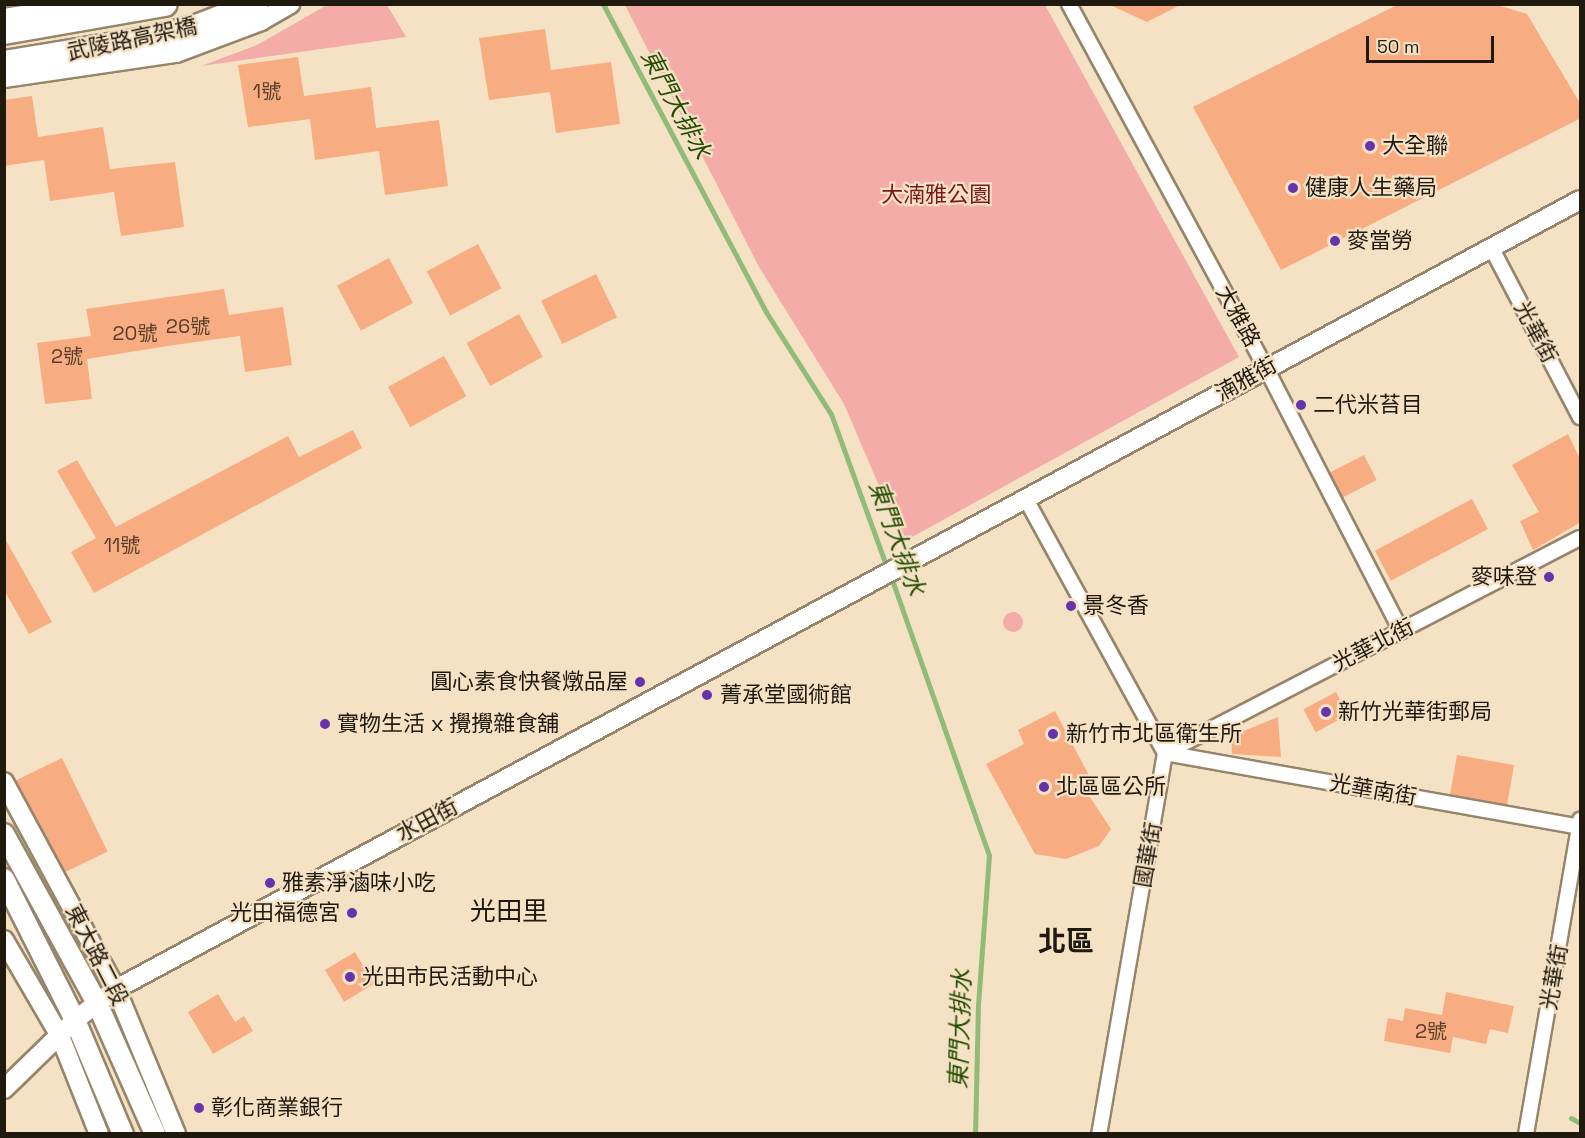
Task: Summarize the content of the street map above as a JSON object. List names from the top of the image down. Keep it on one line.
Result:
{"streets":{"highway":["武陵路高架橋"],"main road":["東大路二段"],"street":["大雅路","光華街","湳雅街","光華北街","光華南街","水田街","國華街"]},"crossings":[["大雅路","湳雅街"],["大雅路","光華北街"],["光華街","湳雅街"],["光華街","光華南街"],["湳雅街","水田街"],["光華北街","光華南街"],["光華北街","國華街"],["光華南街","國華街"],["水田街","東大路二段"]],"districts":["光田里","北區"],"water":["東門大排水"],"parks":["大湳雅公園"],"places":["大全聯","健康人生藥局","麥當勞","二代米苔目","麥味登","景冬香","圓心素食快餐燉品屋","菁承堂國術館","新竹光華街郵局","實物生活 x 攪攪雜食舖","新竹市北區衛生所","北區區公所","雅素淨滷味小吃","光田福德宮","光田市民活動中心","彰化商業銀行"],"house_numbers":["1號","26號","20號","2號","11號","2號"],"scale_bar":"50 m"}
